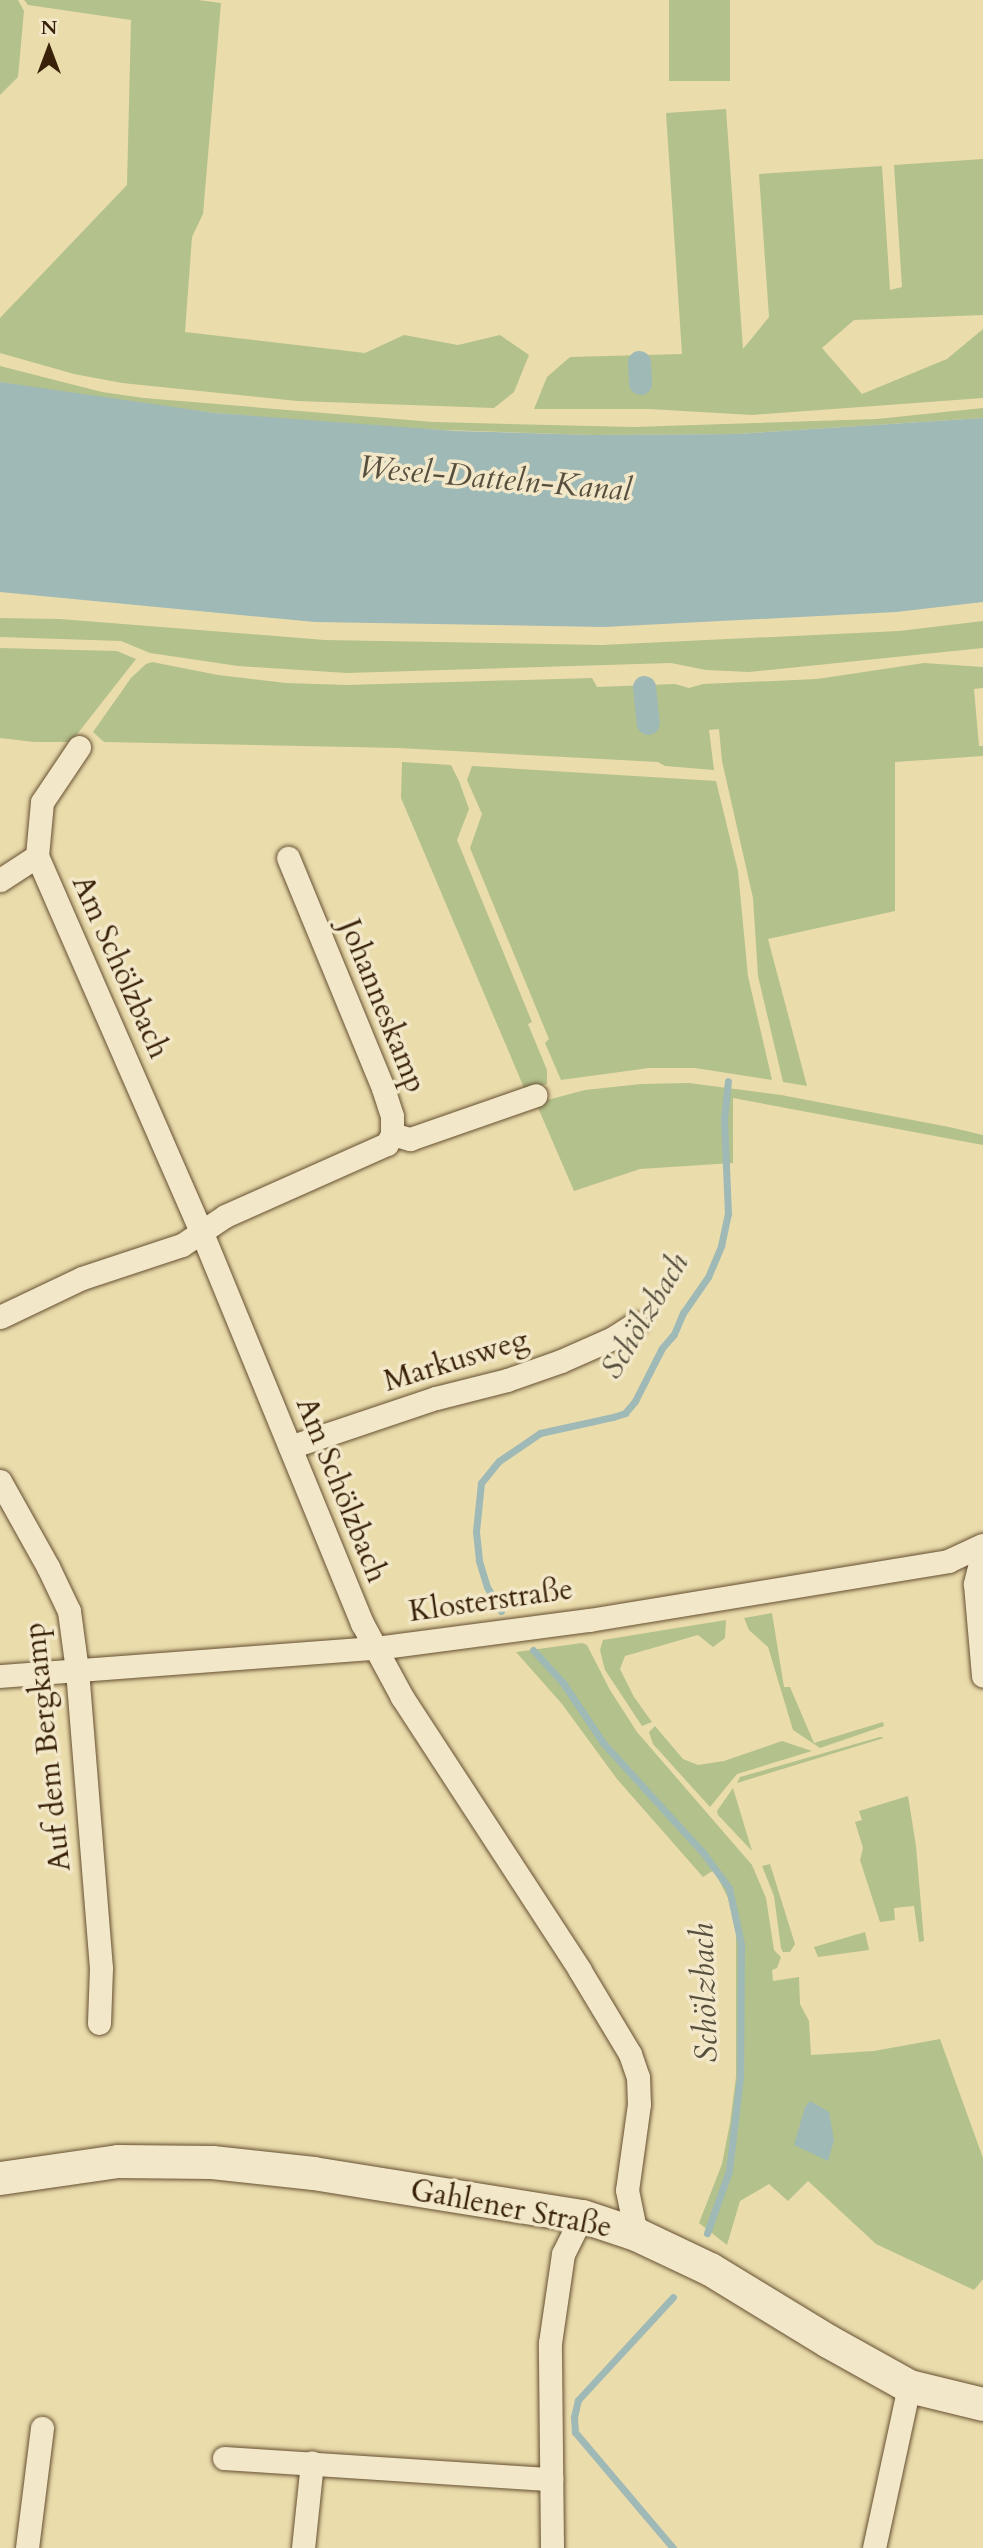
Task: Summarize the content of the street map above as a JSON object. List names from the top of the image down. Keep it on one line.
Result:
{"streets":{"main road":["Gahlener Straße"],"street":["Am Schölzbach","Johanneskamp","Markusweg","Klosterstraße","Auf dem Bergkamp"]},"crossings":[["Am Schölzbach","Johanneskamp"],["Am Schölzbach","Markusweg"],["Am Schölzbach","Klosterstraße"],["Am Schölzbach","Gahlener Straße"],["Klosterstraße","Auf dem Bergkamp"]],"water":["Wesel-Datteln-Kanal","Schölzbach"],"north":"top"}
